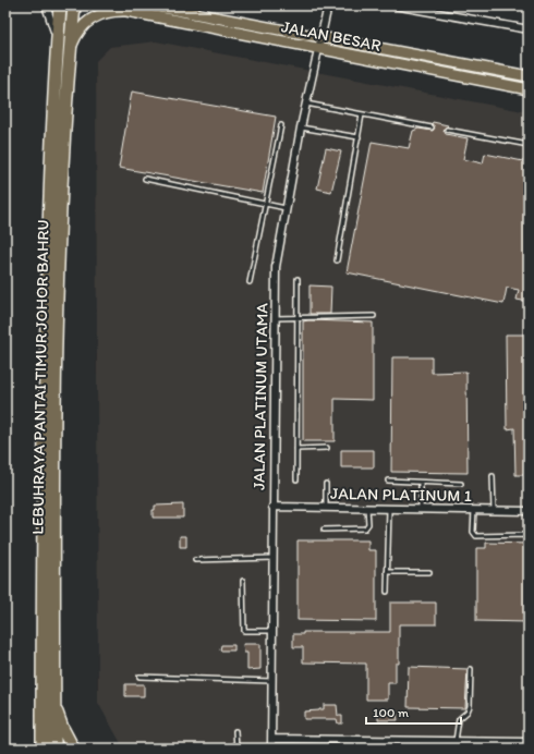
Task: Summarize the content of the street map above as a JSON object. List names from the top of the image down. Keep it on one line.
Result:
{"streets":{"highway":["LEBUHRAYA PANTAI TIMUR JOHOR BAHRU"],"main road":["JALAN BESAR"],"street":["JALAN PLATINUM UTAMA","JALAN PLATINUM 1"]},"crossings":[["JALAN BESAR","LEBUHRAYA PANTAI TIMUR JOHOR BAHRU"],["JALAN BESAR","JALAN PLATINUM UTAMA"],["JALAN PLATINUM UTAMA","JALAN PLATINUM 1"]],"scale_bar":"100 m"}
